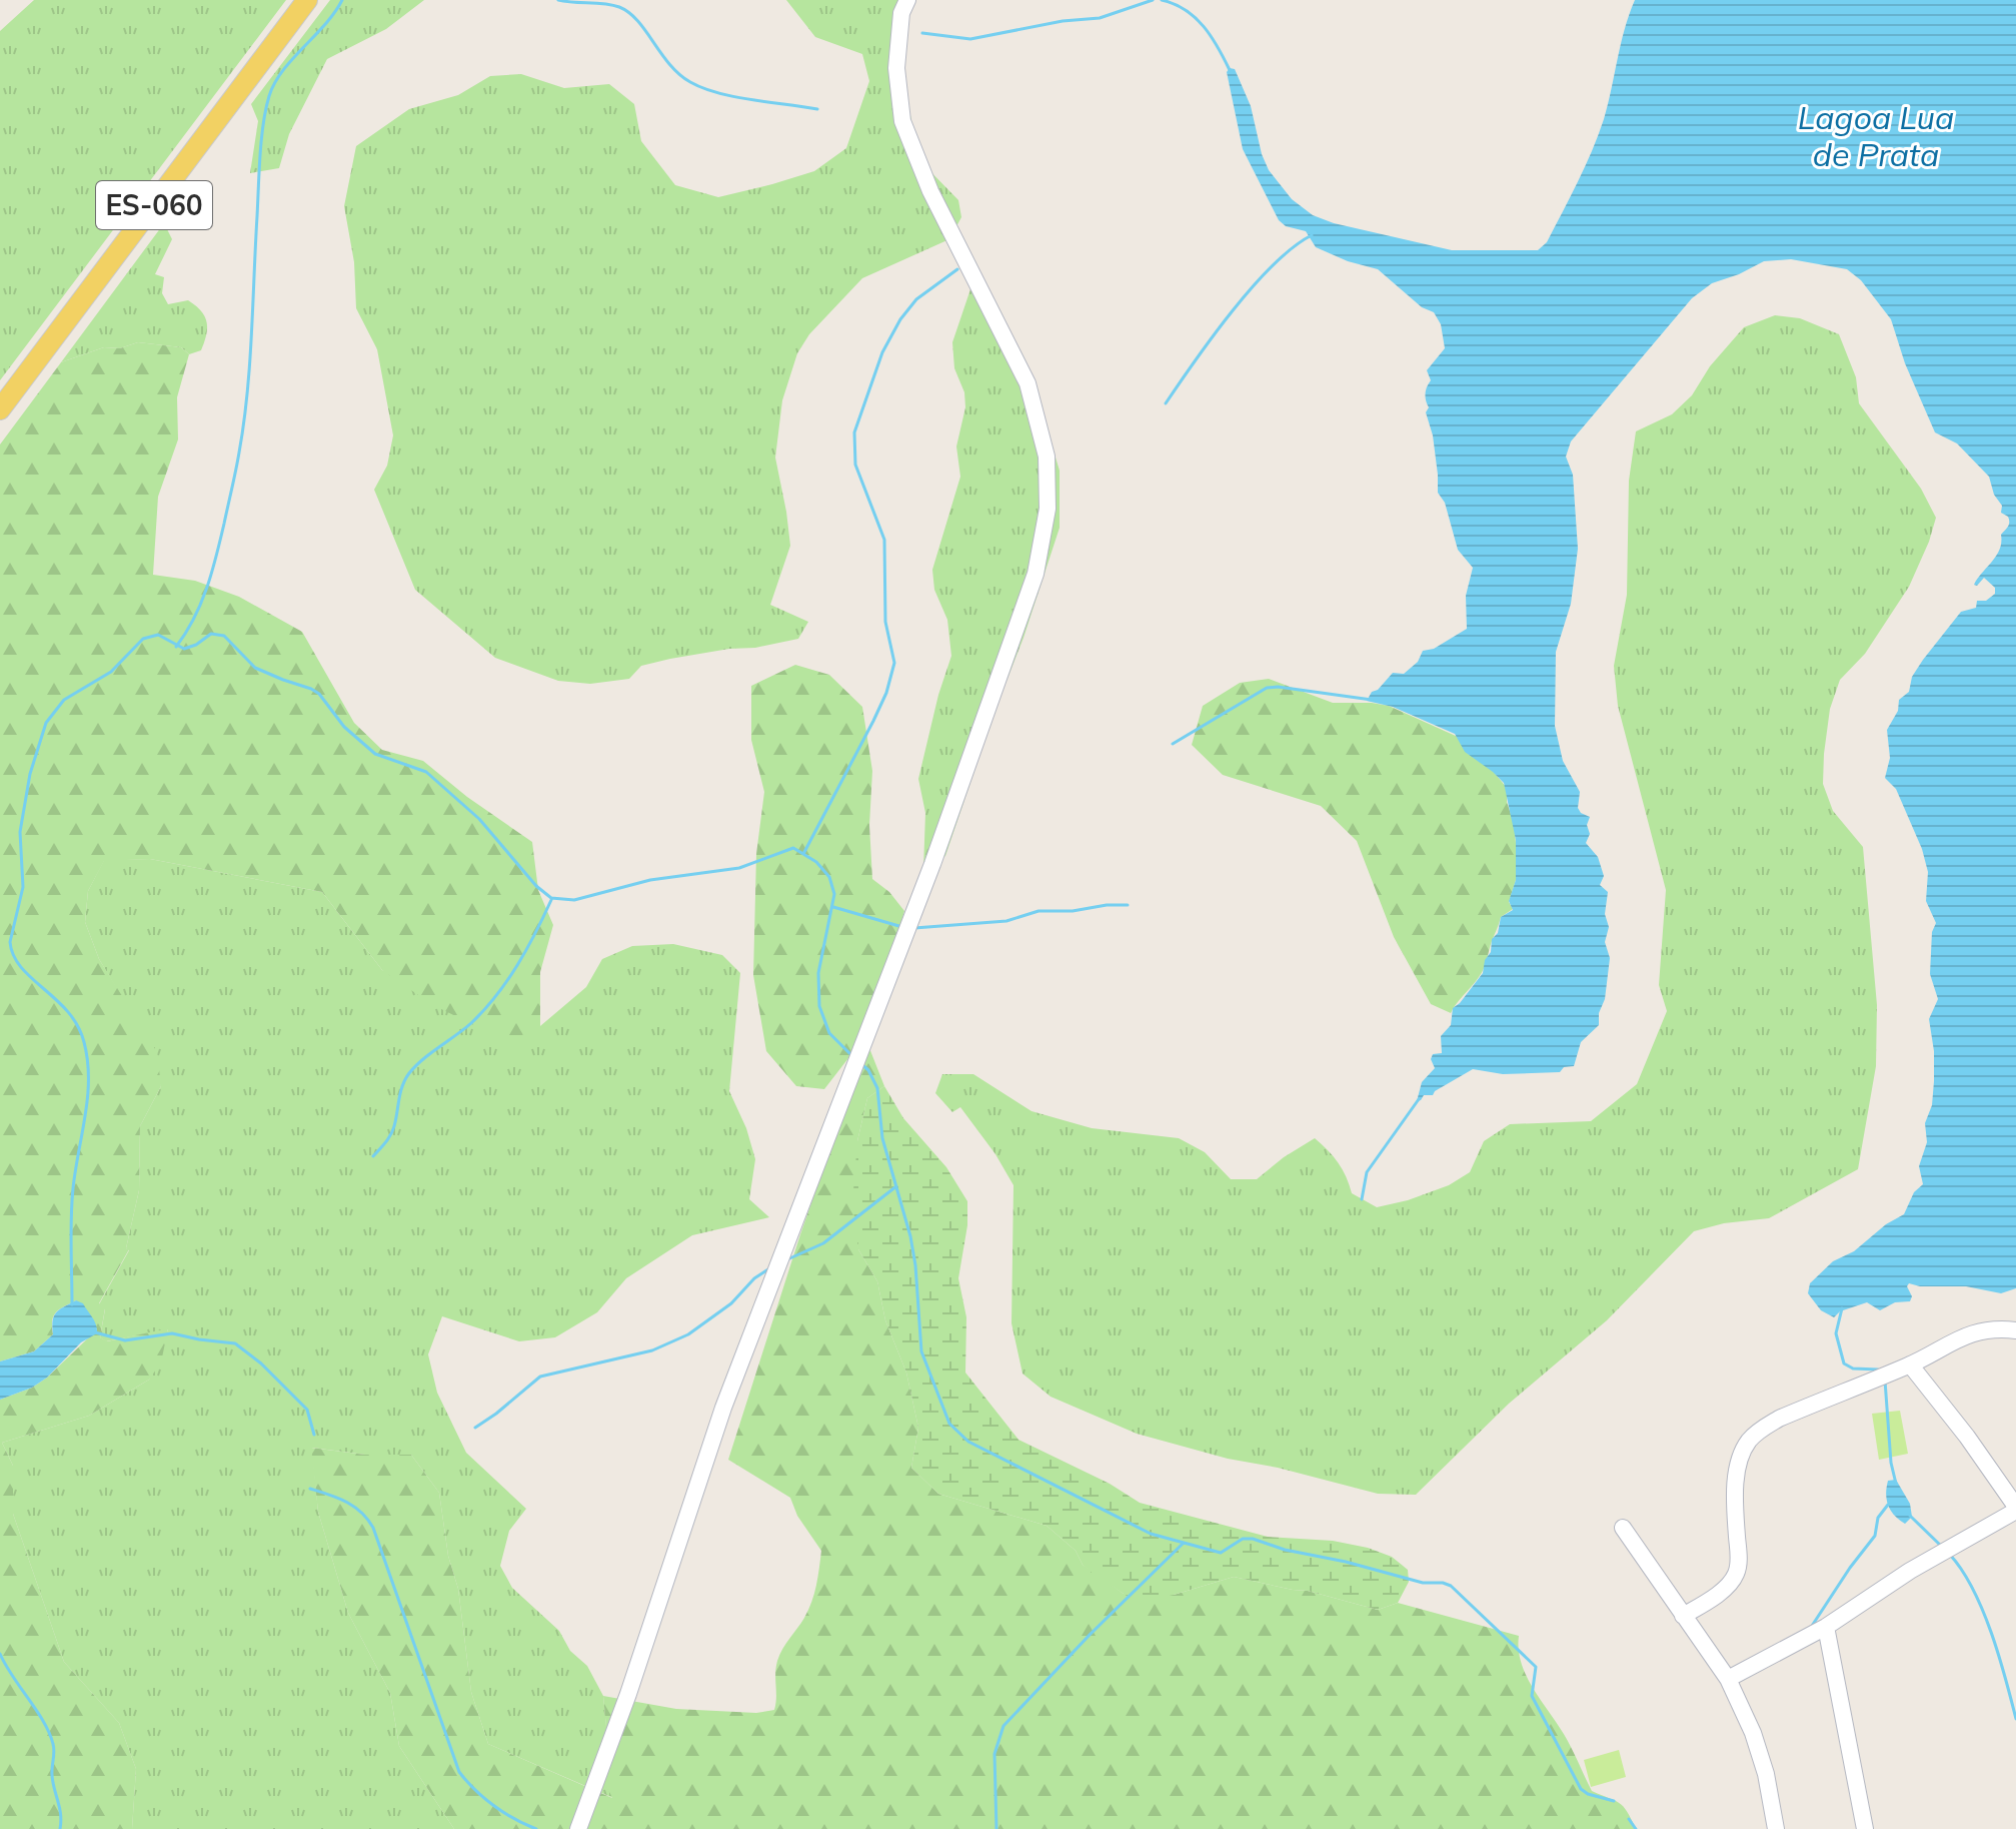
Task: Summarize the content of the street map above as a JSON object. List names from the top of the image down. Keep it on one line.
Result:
{"streets":{"main road":["ES-060"]},"water":["Lagoa Lua de Prata"]}
